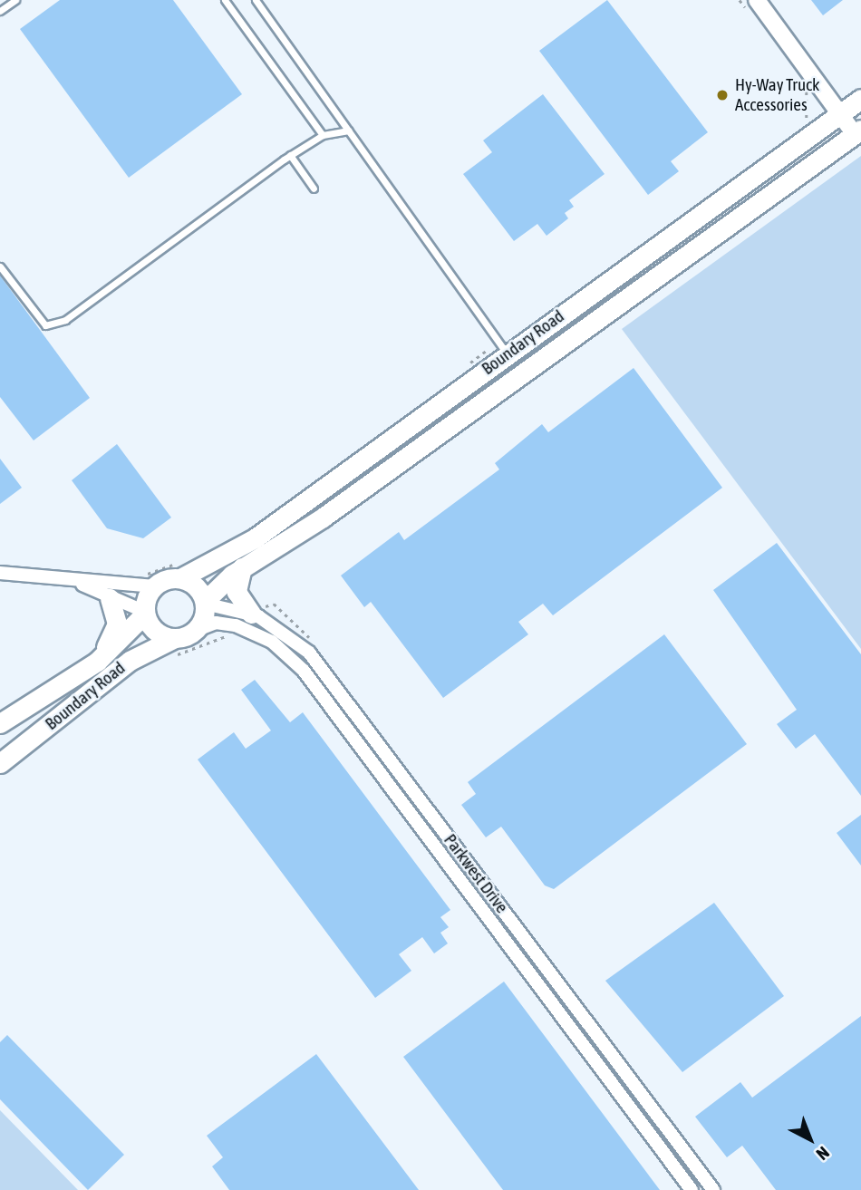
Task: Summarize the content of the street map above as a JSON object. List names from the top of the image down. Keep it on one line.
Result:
{"streets":{"main road":["Boundary Road"],"street":["Parkwest Drive"]},"crossings":[["Boundary Road","Parkwest Drive"]],"places":["Hy-Way Truck Accessories"],"north":"bottom right"}
